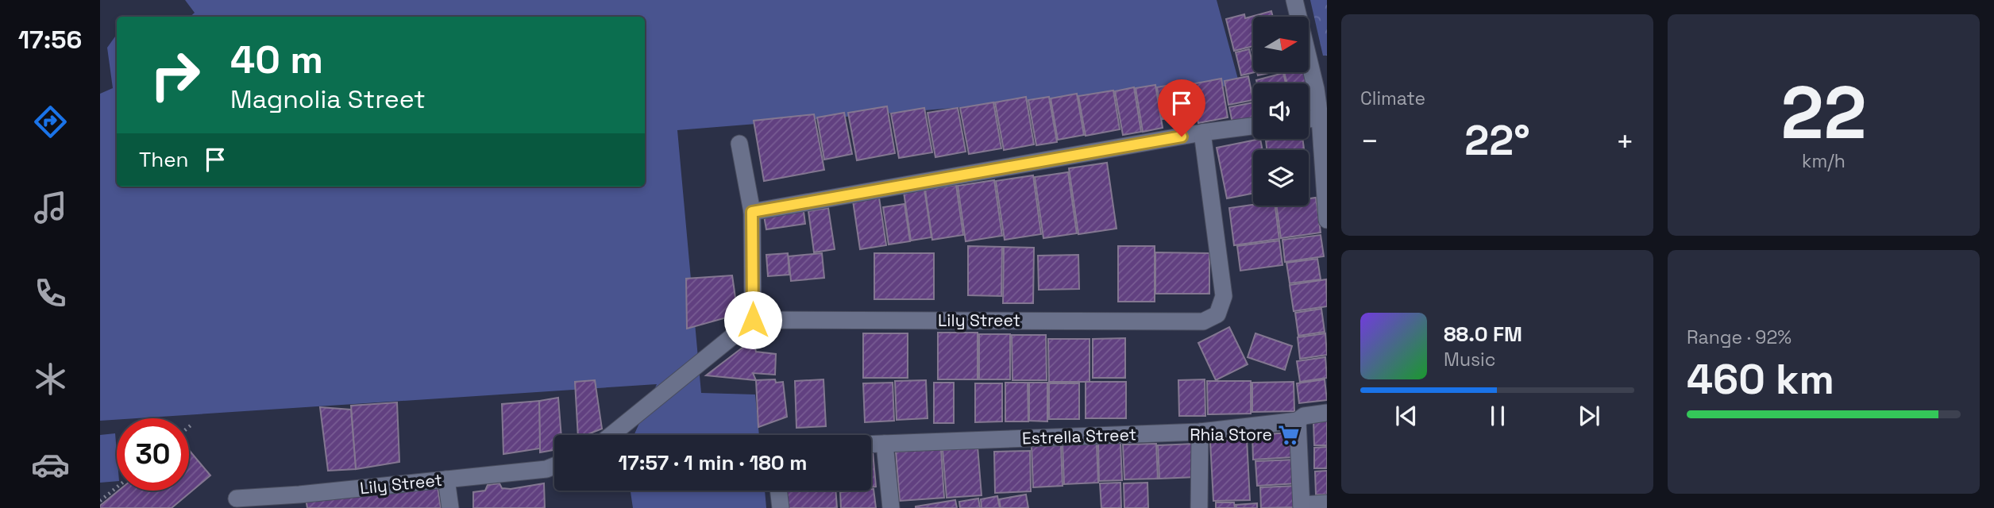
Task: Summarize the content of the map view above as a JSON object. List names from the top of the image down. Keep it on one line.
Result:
{"streets":{"street":["Lily Street","Estrella Street"]},"places":{"supermarket":["Rhia Store"]},"north":"right","page":{"tabs":"17:56","tile":["Climate",["22","km/h"],["Range · 92%","460 km"]],"turn":["40 m","Magnolia Street"],"heat":["−","22°","+"],"then":"Then","song":["88.0 FM","Music"],"limit":"30","trip":"17:57 · 1 min · 180 m"}}
